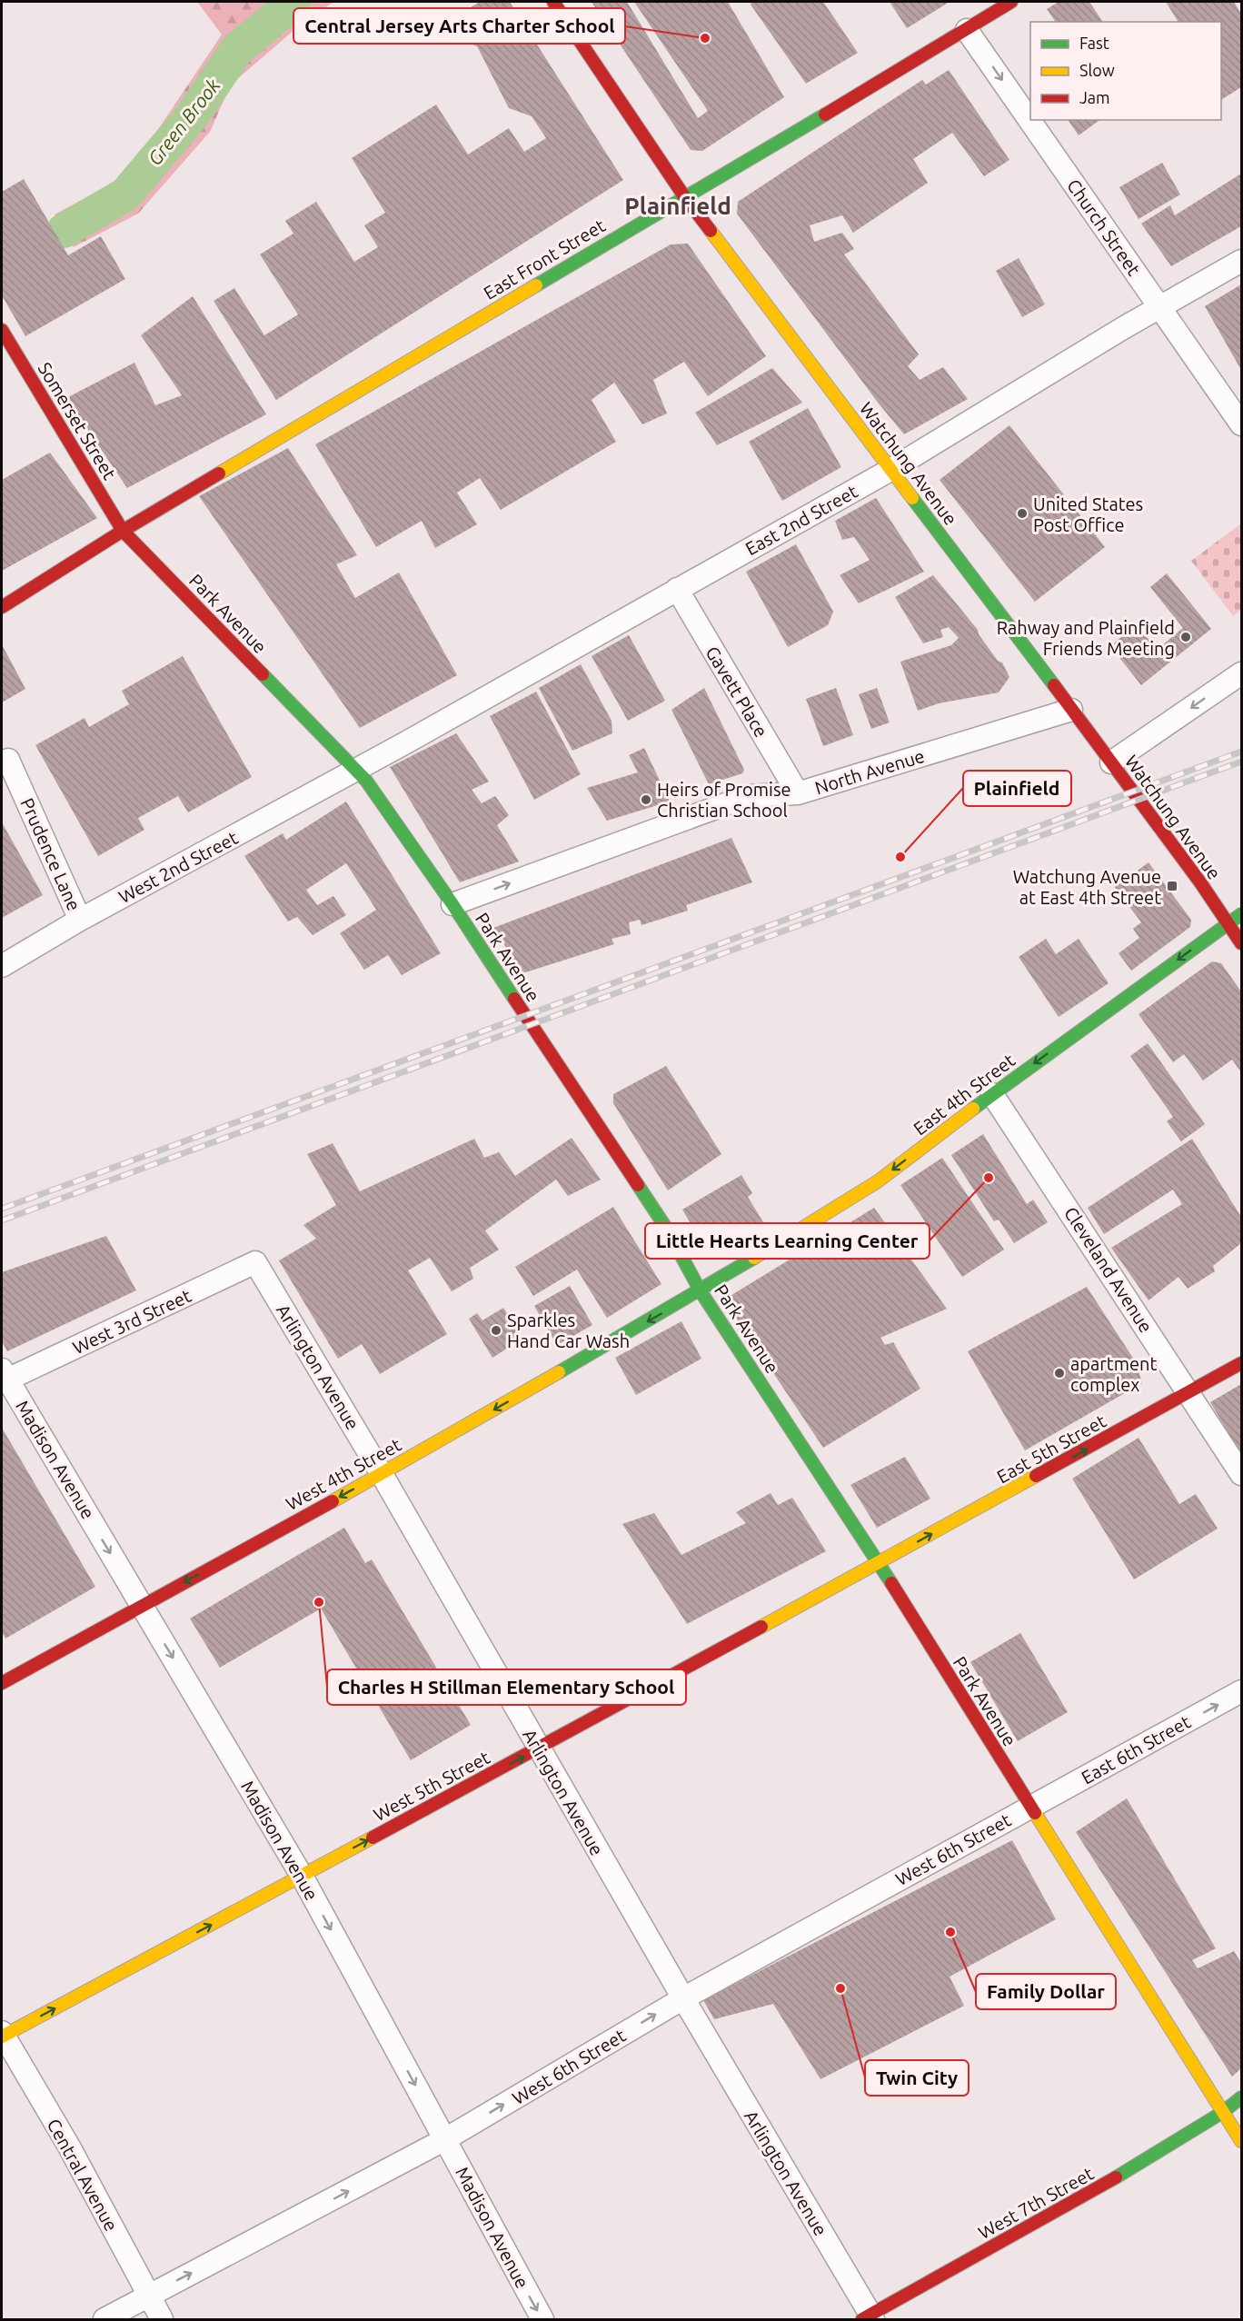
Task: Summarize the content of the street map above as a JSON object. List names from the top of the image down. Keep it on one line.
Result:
{"streets":{"main road":["East Front Street","Somerset Street","Watchung Avenue","Park Avenue","East 4th Street","East 5th Street","West 4th Street","West 5th Street","West 7th Street"],"street":["Church Street","East 2nd Street","Gavett Place","North Avenue","Prudence Lane","West 2nd Street","Cleveland Avenue","West 3rd Street","Arlington Avenue","Madison Avenue","East 6th Street","West 6th Street","Central Avenue"]},"crossings":[["Church Street","East Front Street"],["Church Street","East 2nd Street"],["East Front Street","Somerset Street"],["East Front Street","Watchung Avenue"],["East Front Street","Park Avenue"],["Somerset Street","Park Avenue"],["Watchung Avenue","East 2nd Street"],["Watchung Avenue","North Avenue"],["Watchung Avenue","East 4th Street"],["East 2nd Street","Park Avenue"],["East 2nd Street","Gavett Place"],["East 2nd Street","West 2nd Street"],["Park Avenue","North Avenue"],["Park Avenue","West 2nd Street"],["Park Avenue","East 4th Street"],["Park Avenue","East 5th Street"],["Park Avenue","West 4th Street"],["Park Avenue","East 6th Street"],["Park Avenue","West 5th Street"],["Park Avenue","West 6th Street"],["Park Avenue","West 7th Street"],["Gavett Place","North Avenue"],["Prudence Lane","West 2nd Street"],["East 4th Street","Cleveland Avenue"],["East 4th Street","West 4th Street"],["Cleveland Avenue","East 5th Street"],["West 3rd Street","Arlington Avenue"],["West 3rd Street","Madison Avenue"],["Arlington Avenue","West 4th Street"],["Arlington Avenue","West 5th Street"],["Arlington Avenue","West 6th Street"],["Arlington Avenue","West 7th Street"],["East 5th Street","West 5th Street"],["Madison Avenue","West 4th Street"],["Madison Avenue","West 5th Street"],["Madison Avenue","West 6th Street"],["East 6th Street","West 6th Street"],["West 5th Street","Central Avenue"],["West 6th Street","Central Avenue"]],"one_way":["Church Street","North Avenue","East 4th Street","East 5th Street","Madison Avenue","West 4th Street","East 6th Street","West 5th Street","West 6th Street"],"districts":["Plainfield"],"water":["Green Brook"],"places":{"other":["Central Jersey Arts Charter School","United States Post Office","Rahway and Plainfield Friends Meeting","Heirs of Promise Christian School","Plainfield","Little Hearts Learning Center","Sparkles Hand Car Wash","apartment complex","Charles H Stillman Elementary School","Family Dollar","Twin City"],"transit":["Watchung Avenue at East 4th Street"]},"legend":["Fast","Slow","Jam"]}
